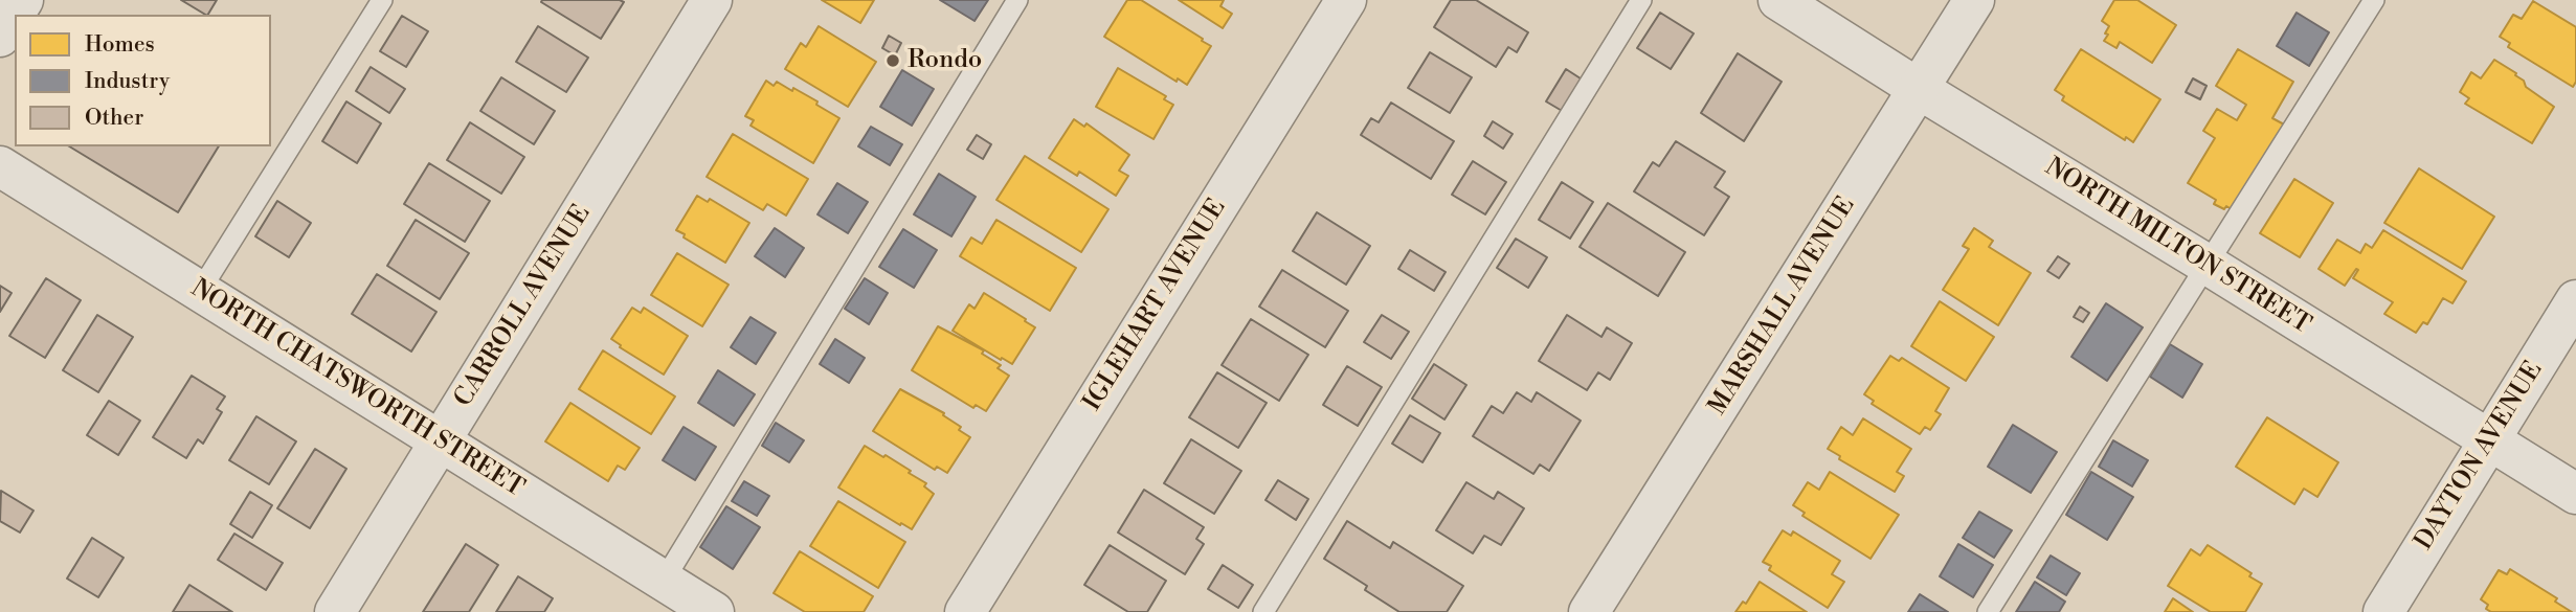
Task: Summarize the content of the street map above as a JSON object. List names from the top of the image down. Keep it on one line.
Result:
{"streets":{"street":["NORTH MILTON STREET","IGLEHART AVENUE","CARROLL AVENUE","MARSHALL AVENUE","NORTH CHATSWORTH STREET","DAYTON AVENUE"]},"crossings":[["NORTH MILTON STREET","MARSHALL AVENUE"],["NORTH MILTON STREET","DAYTON AVENUE"],["CARROLL AVENUE","NORTH CHATSWORTH STREET"]],"places":["Rondo"],"legend":["Homes","Industry","Other"]}
